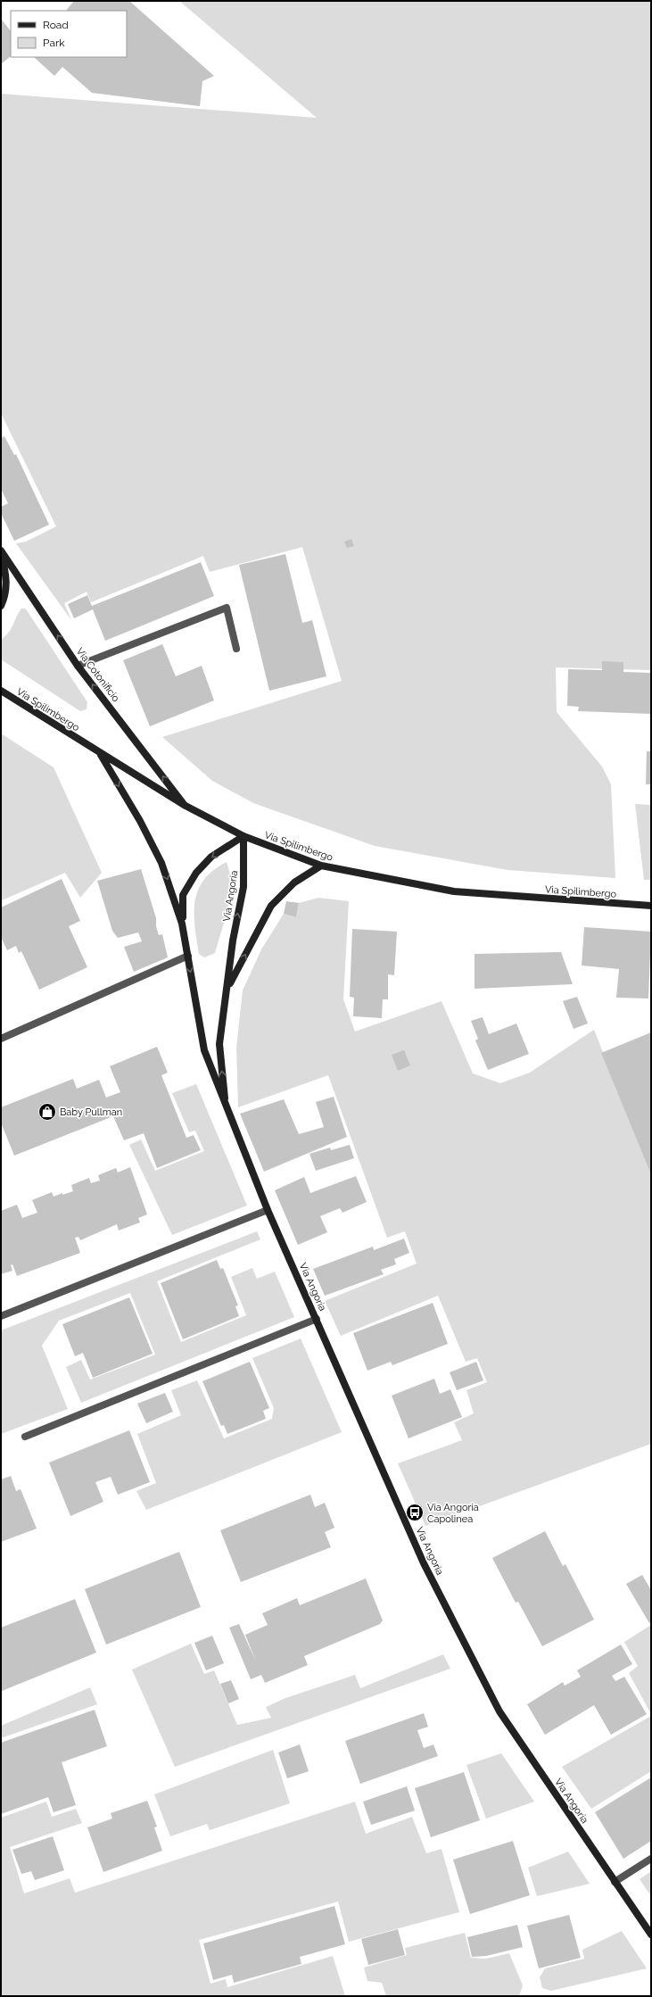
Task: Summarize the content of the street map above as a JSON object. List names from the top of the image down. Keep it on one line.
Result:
{"streets":{"street":["Via Cotonificio","Via Spilimbergo","Via Angoria"]},"crossings":[["Via Cotonificio","Via Spilimbergo"],["Via Spilimbergo","Via Angoria"]],"one_way":["Via Cotonificio"],"places":{"shop":["Baby Pullman"],"bus stop":["Via Angoria Capolinea"]},"legend":["Road","Park"]}
